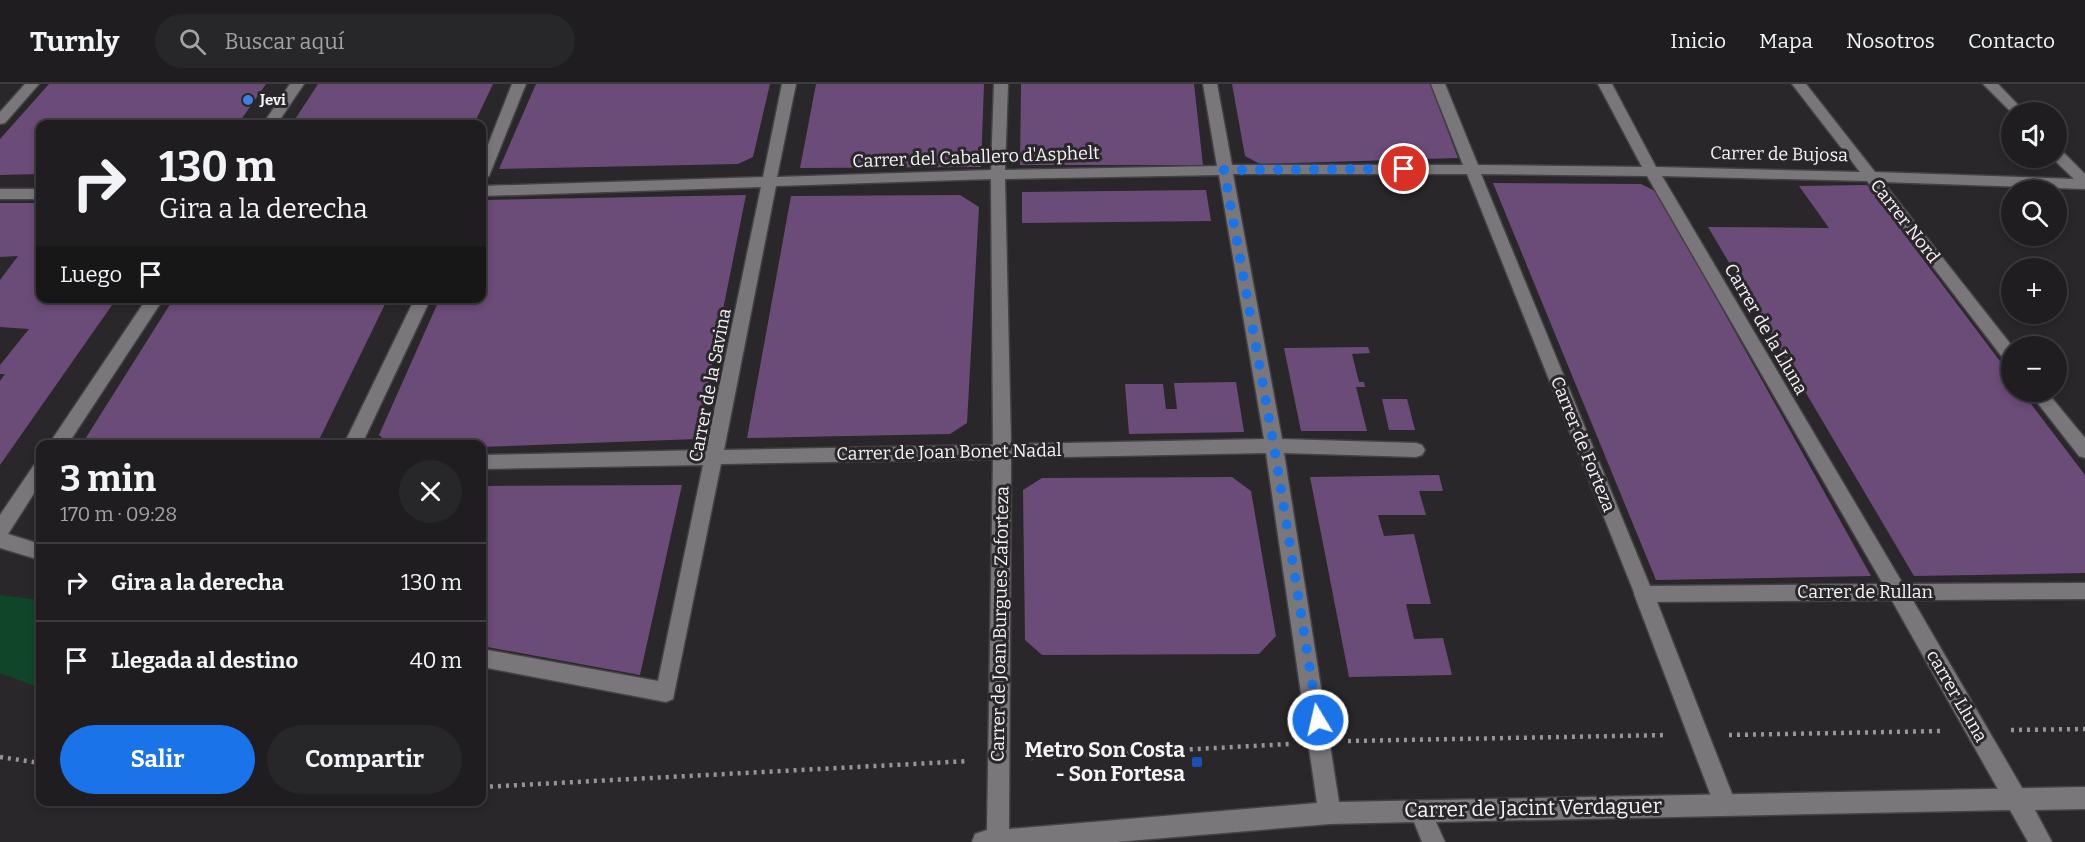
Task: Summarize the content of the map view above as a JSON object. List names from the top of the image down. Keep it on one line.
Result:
{"streets":{"street":["Carrer de Bujosa","Carrer del Caballero d'Asphelt","Carrer Nord","Carrer de la Lluna","Carrer de la Savina","Carrer de Forteza","Carrer de Joan Bonet Nadal","Carrer de Rullan","Carrer de Joan Burgues Zaforteza","carrer Lluna","Carrer de Jacint Verdaguer"]},"crossings":[["Carrer de Bujosa","Carrer del Caballero d'Asphelt"],["Carrer de Bujosa","Carrer Nord"],["Carrer de Bujosa","Carrer de la Lluna"],["Carrer de Bujosa","Carrer de Forteza"],["Carrer del Caballero d'Asphelt","Carrer de la Savina"],["Carrer del Caballero d'Asphelt","Carrer de Forteza"],["Carrer del Caballero d'Asphelt","Carrer de Joan Burgues Zaforteza"],["Carrer de la Lluna","Carrer de Rullan"],["Carrer de la Lluna","carrer Lluna"],["Carrer de la Savina","Carrer de Joan Bonet Nadal"],["Carrer de Forteza","Carrer de Rullan"],["Carrer de Forteza","Carrer de Jacint Verdaguer"],["Carrer de Joan Bonet Nadal","Carrer de Joan Burgues Zaforteza"],["Carrer de Rullan","carrer Lluna"],["Carrer de Joan Burgues Zaforteza","Carrer de Jacint Verdaguer"],["carrer Lluna","Carrer de Jacint Verdaguer"]],"places":{"other":["Jevi"],"transit":["Metro Son Costa - Son Fortesa"]},"page":{"header":"Turnly","search":"Buscar aquí","nav":["Inicio","Mapa","Nosotros","Contacto"],"map_buttons":["+","−"],"turn":["130 m","Gira a la derecha"],"then":"Luego","heading":["3 min","170 m · 09:28"],"list":[{"name":"Gira a la derecha","value":"130 m"},{"name":"Llegada al destino","value":"40 m"}],"buttons":["Salir","Compartir"]}}
